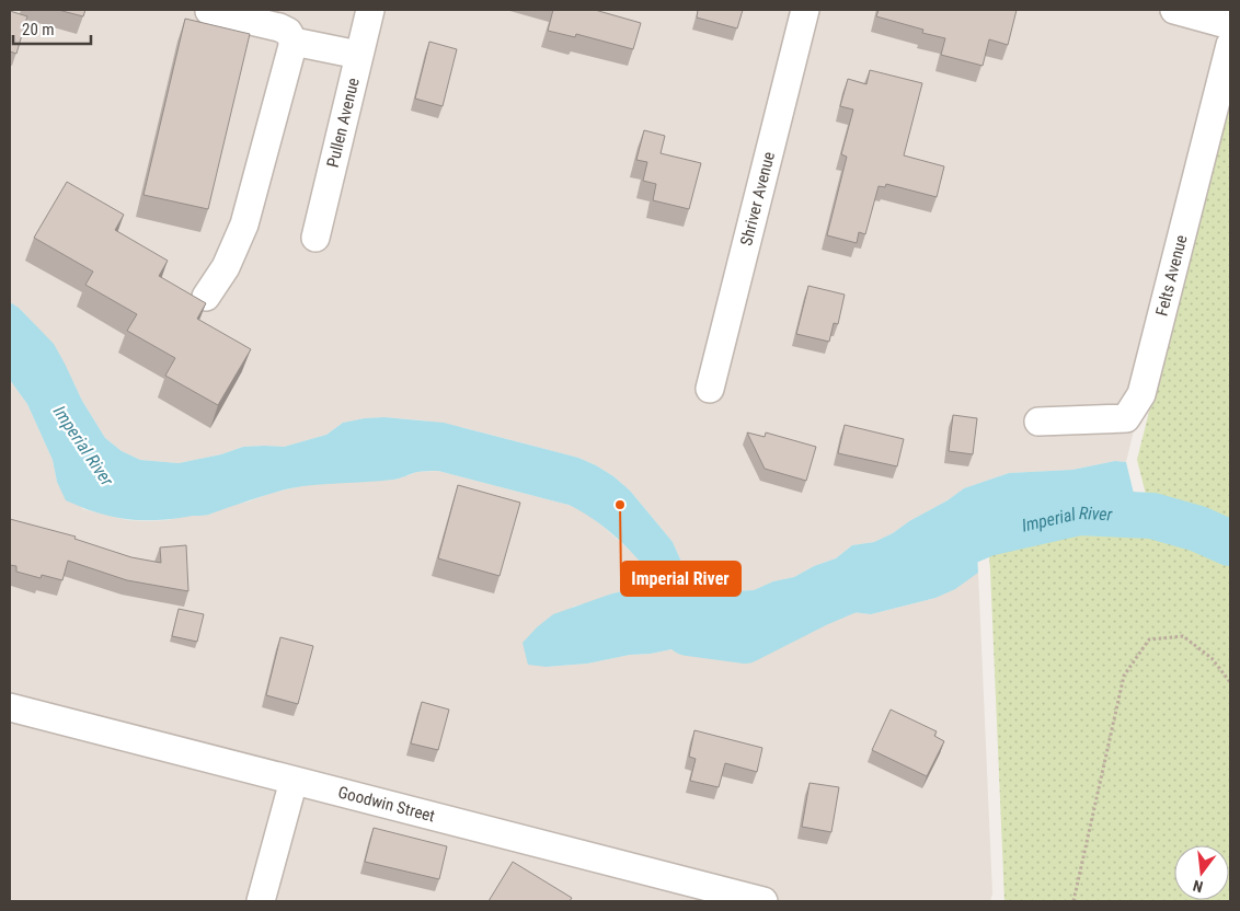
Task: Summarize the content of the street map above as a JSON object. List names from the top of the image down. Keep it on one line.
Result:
{"streets":{"street":["Pullen Avenue","Shriver Avenue","Felts Avenue","Goodwin Street"]},"water":["Imperial River"],"places":["Imperial River"],"scale_bar":"20 m","north":"bottom"}
